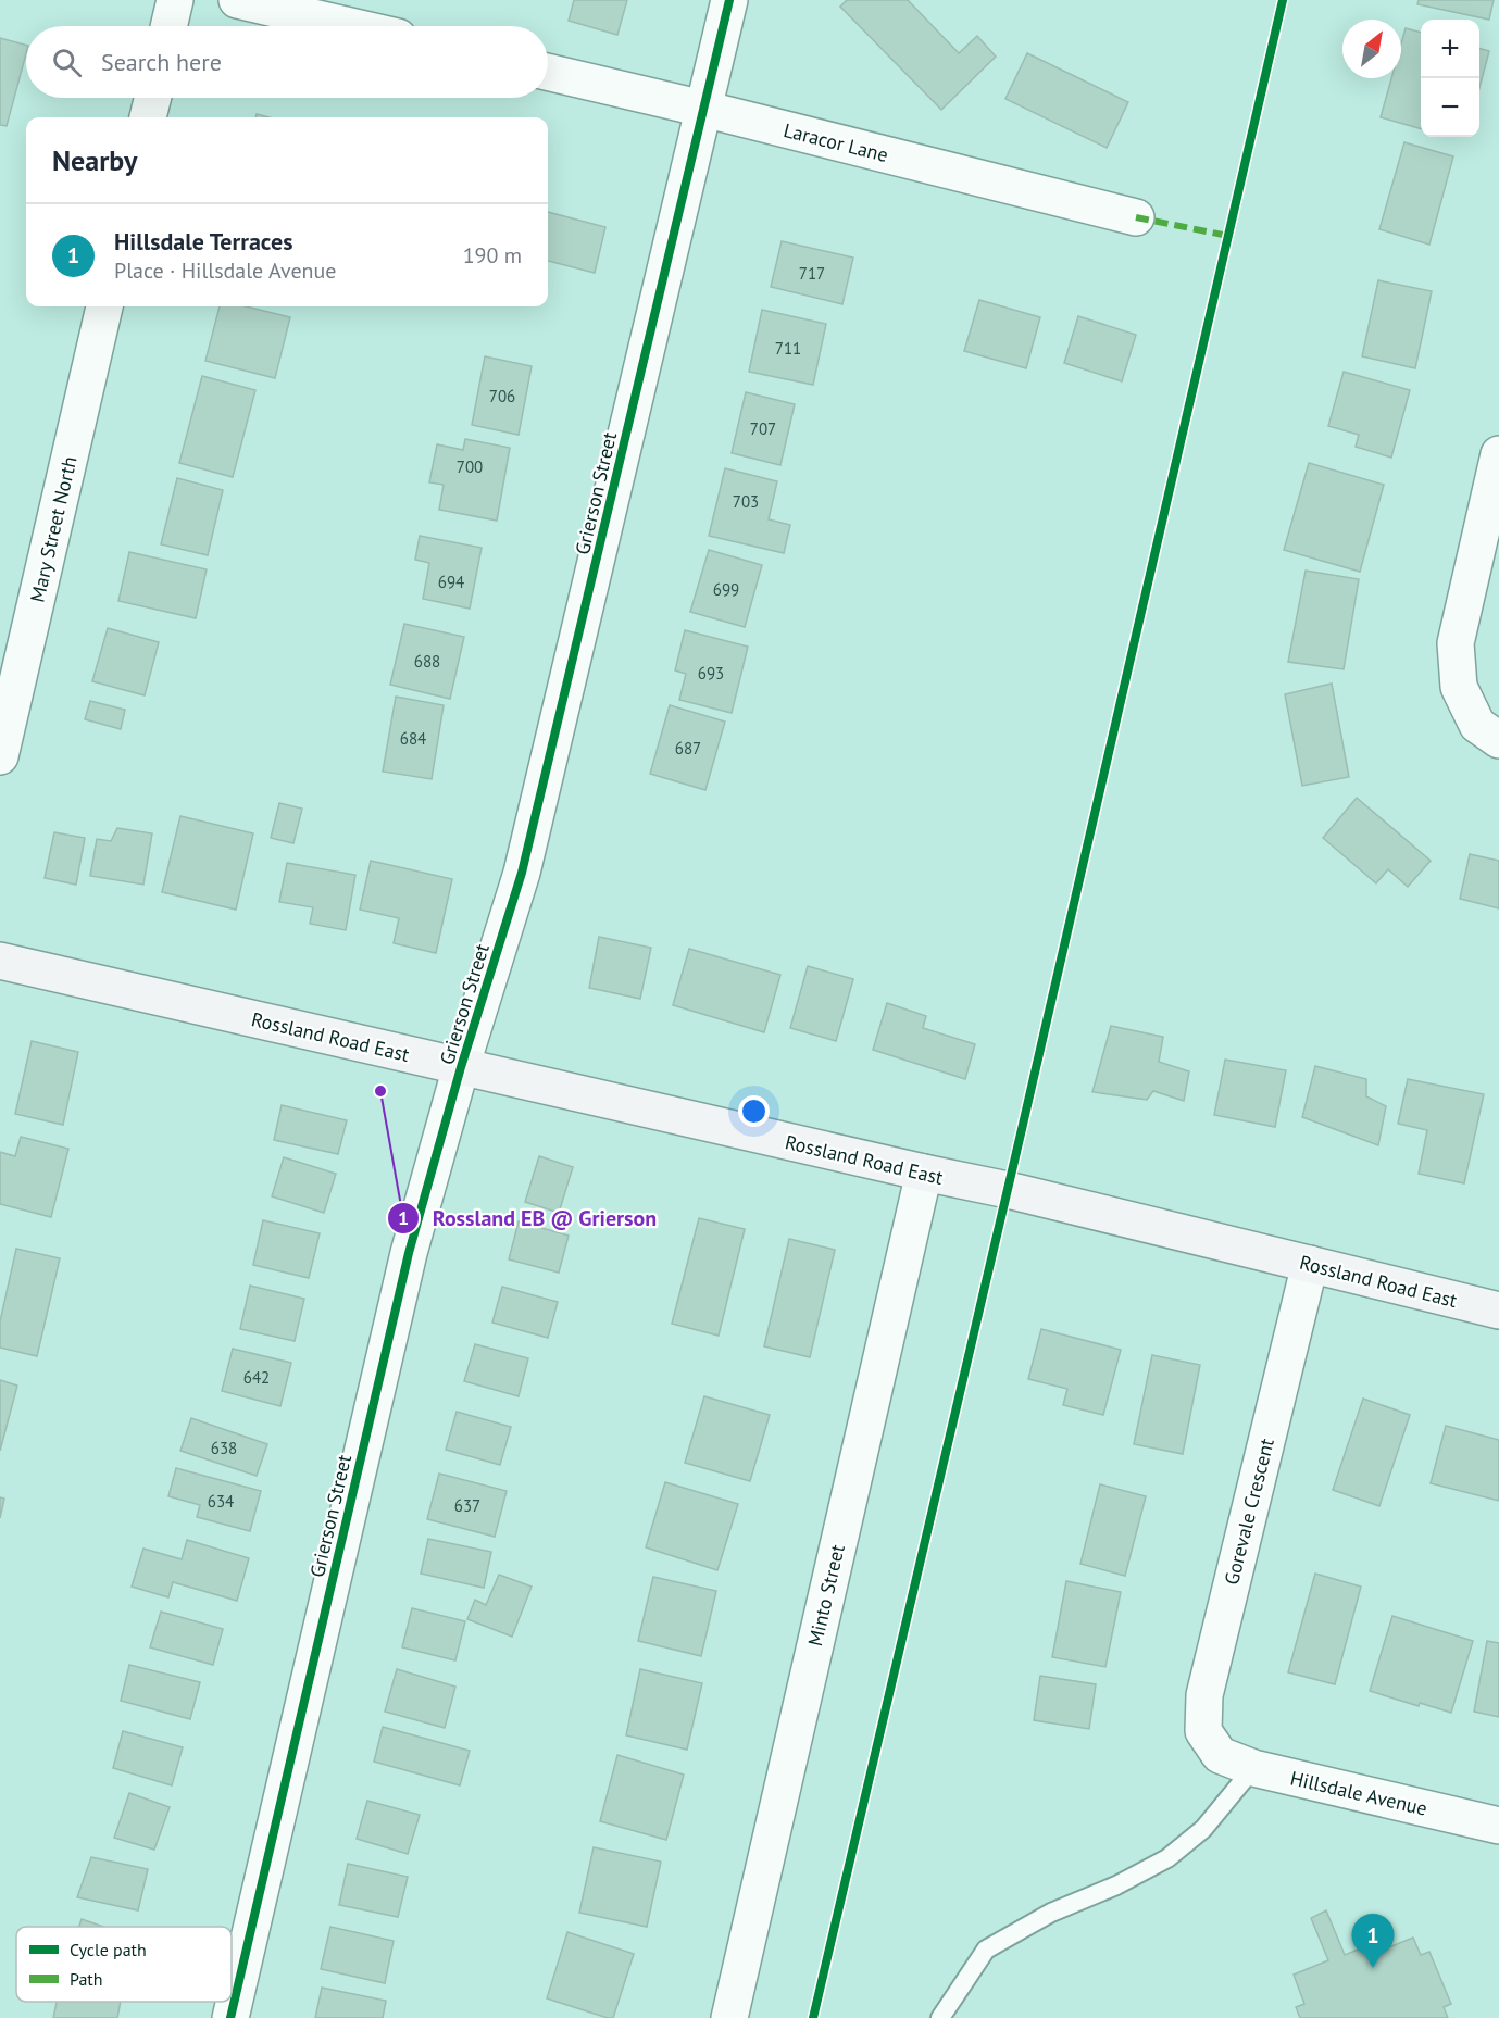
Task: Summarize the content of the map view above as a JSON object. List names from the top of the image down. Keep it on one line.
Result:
{"streets":{"main road":["Rossland Road East"],"street":["Laracor Lane","Grierson Street","Mary Street North","Gorevale Crescent","Minto Street","Hillsdale Avenue"]},"crossings":[["Laracor Lane","Grierson Street"],["Grierson Street","Rossland Road East"],["Rossland Road East","Gorevale Crescent"],["Rossland Road East","Minto Street"],["Gorevale Crescent","Hillsdale Avenue"]],"places":["Rossland EB @ Grierson"],"house_numbers":["717","711","706","707","700","703","694","699","688","693","684","687","642","638","634","637"],"legend":["Cycle path","Path"],"north":"top right","page":{"map_buttons":["+","−"],"search":"Search here","heading":"Nearby","list":[{"mark":"1","name":"Hillsdale Terraces","note":"Place · Hillsdale Avenue","value":"190 m"}],"pins":"1"}}
